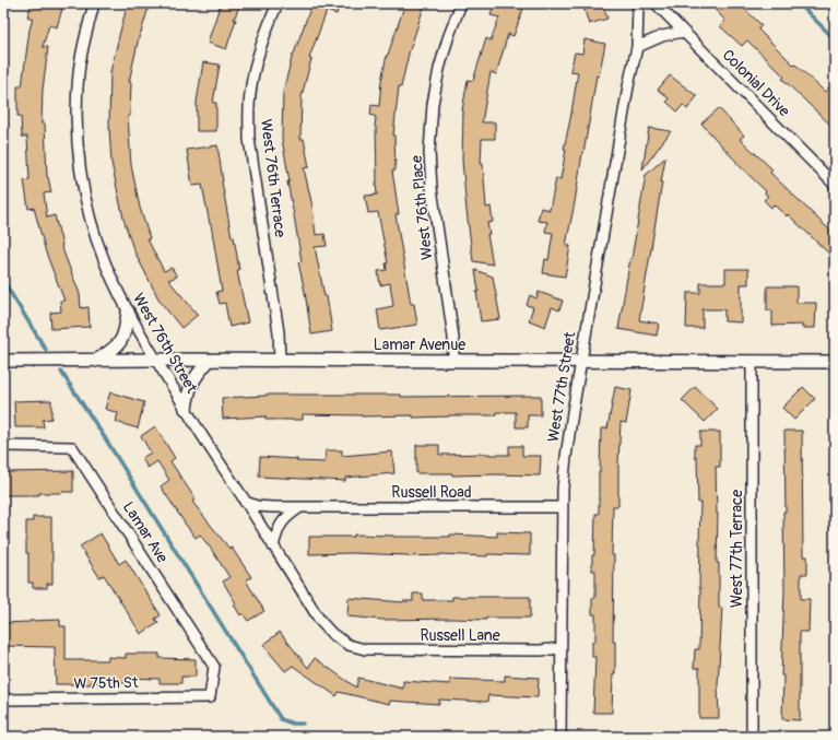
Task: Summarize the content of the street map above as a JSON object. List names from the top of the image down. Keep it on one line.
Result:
{"streets":{"street":["Colonial Drive","West 76th Terrace","West 76th Place","West 76th Street","Lamar Avenue","West 77th Street","Russell Road","Lamar Ave","West 77th Terrace","Russell Lane","W 75th St"]},"crossings":[["West 76th Terrace","Lamar Avenue"],["West 76th Place","Lamar Avenue"],["West 76th Street","Lamar Avenue"],["West 76th Street","Russell Road"],["West 76th Street","Russell Lane"],["Lamar Avenue","West 77th Street"],["Lamar Avenue","West 77th Terrace"],["West 77th Street","Russell Road"],["West 77th Street","Russell Lane"],["Lamar Ave","W 75th St"]]}
